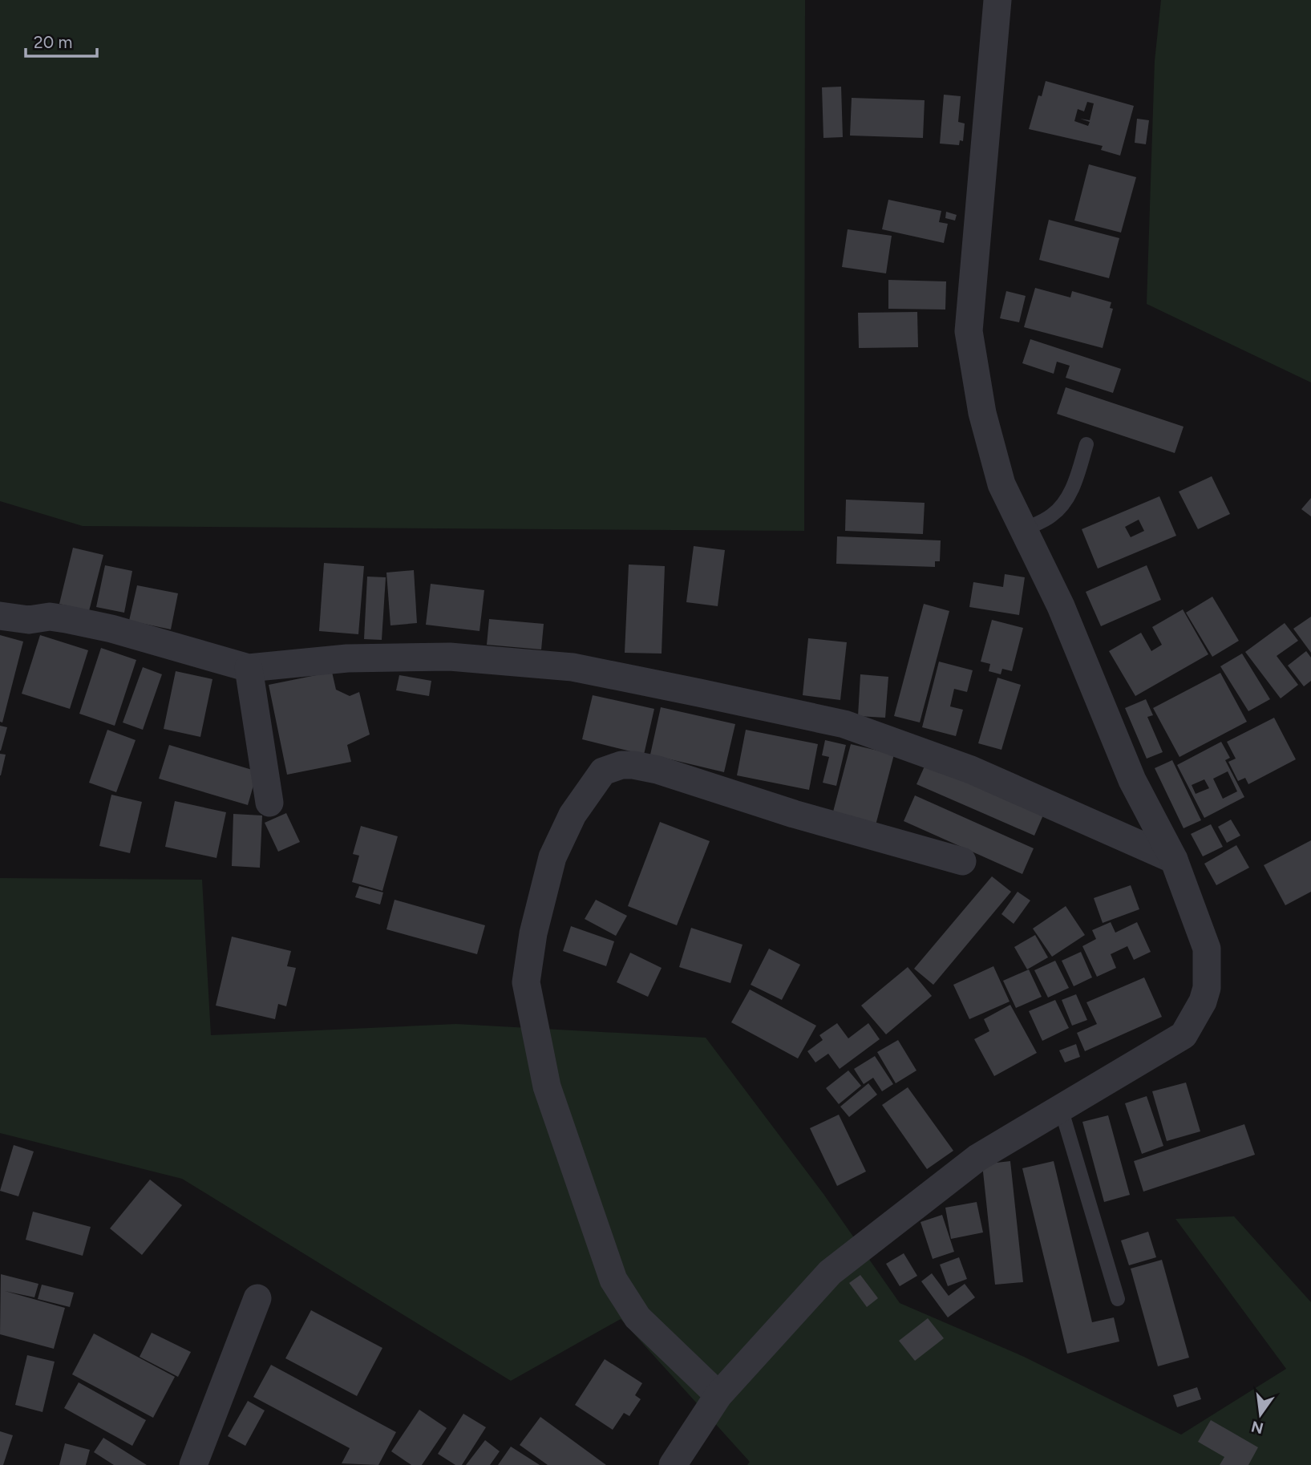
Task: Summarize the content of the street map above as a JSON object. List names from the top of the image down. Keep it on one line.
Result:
{"scale_bar":"20 m","north":"bottom"}
